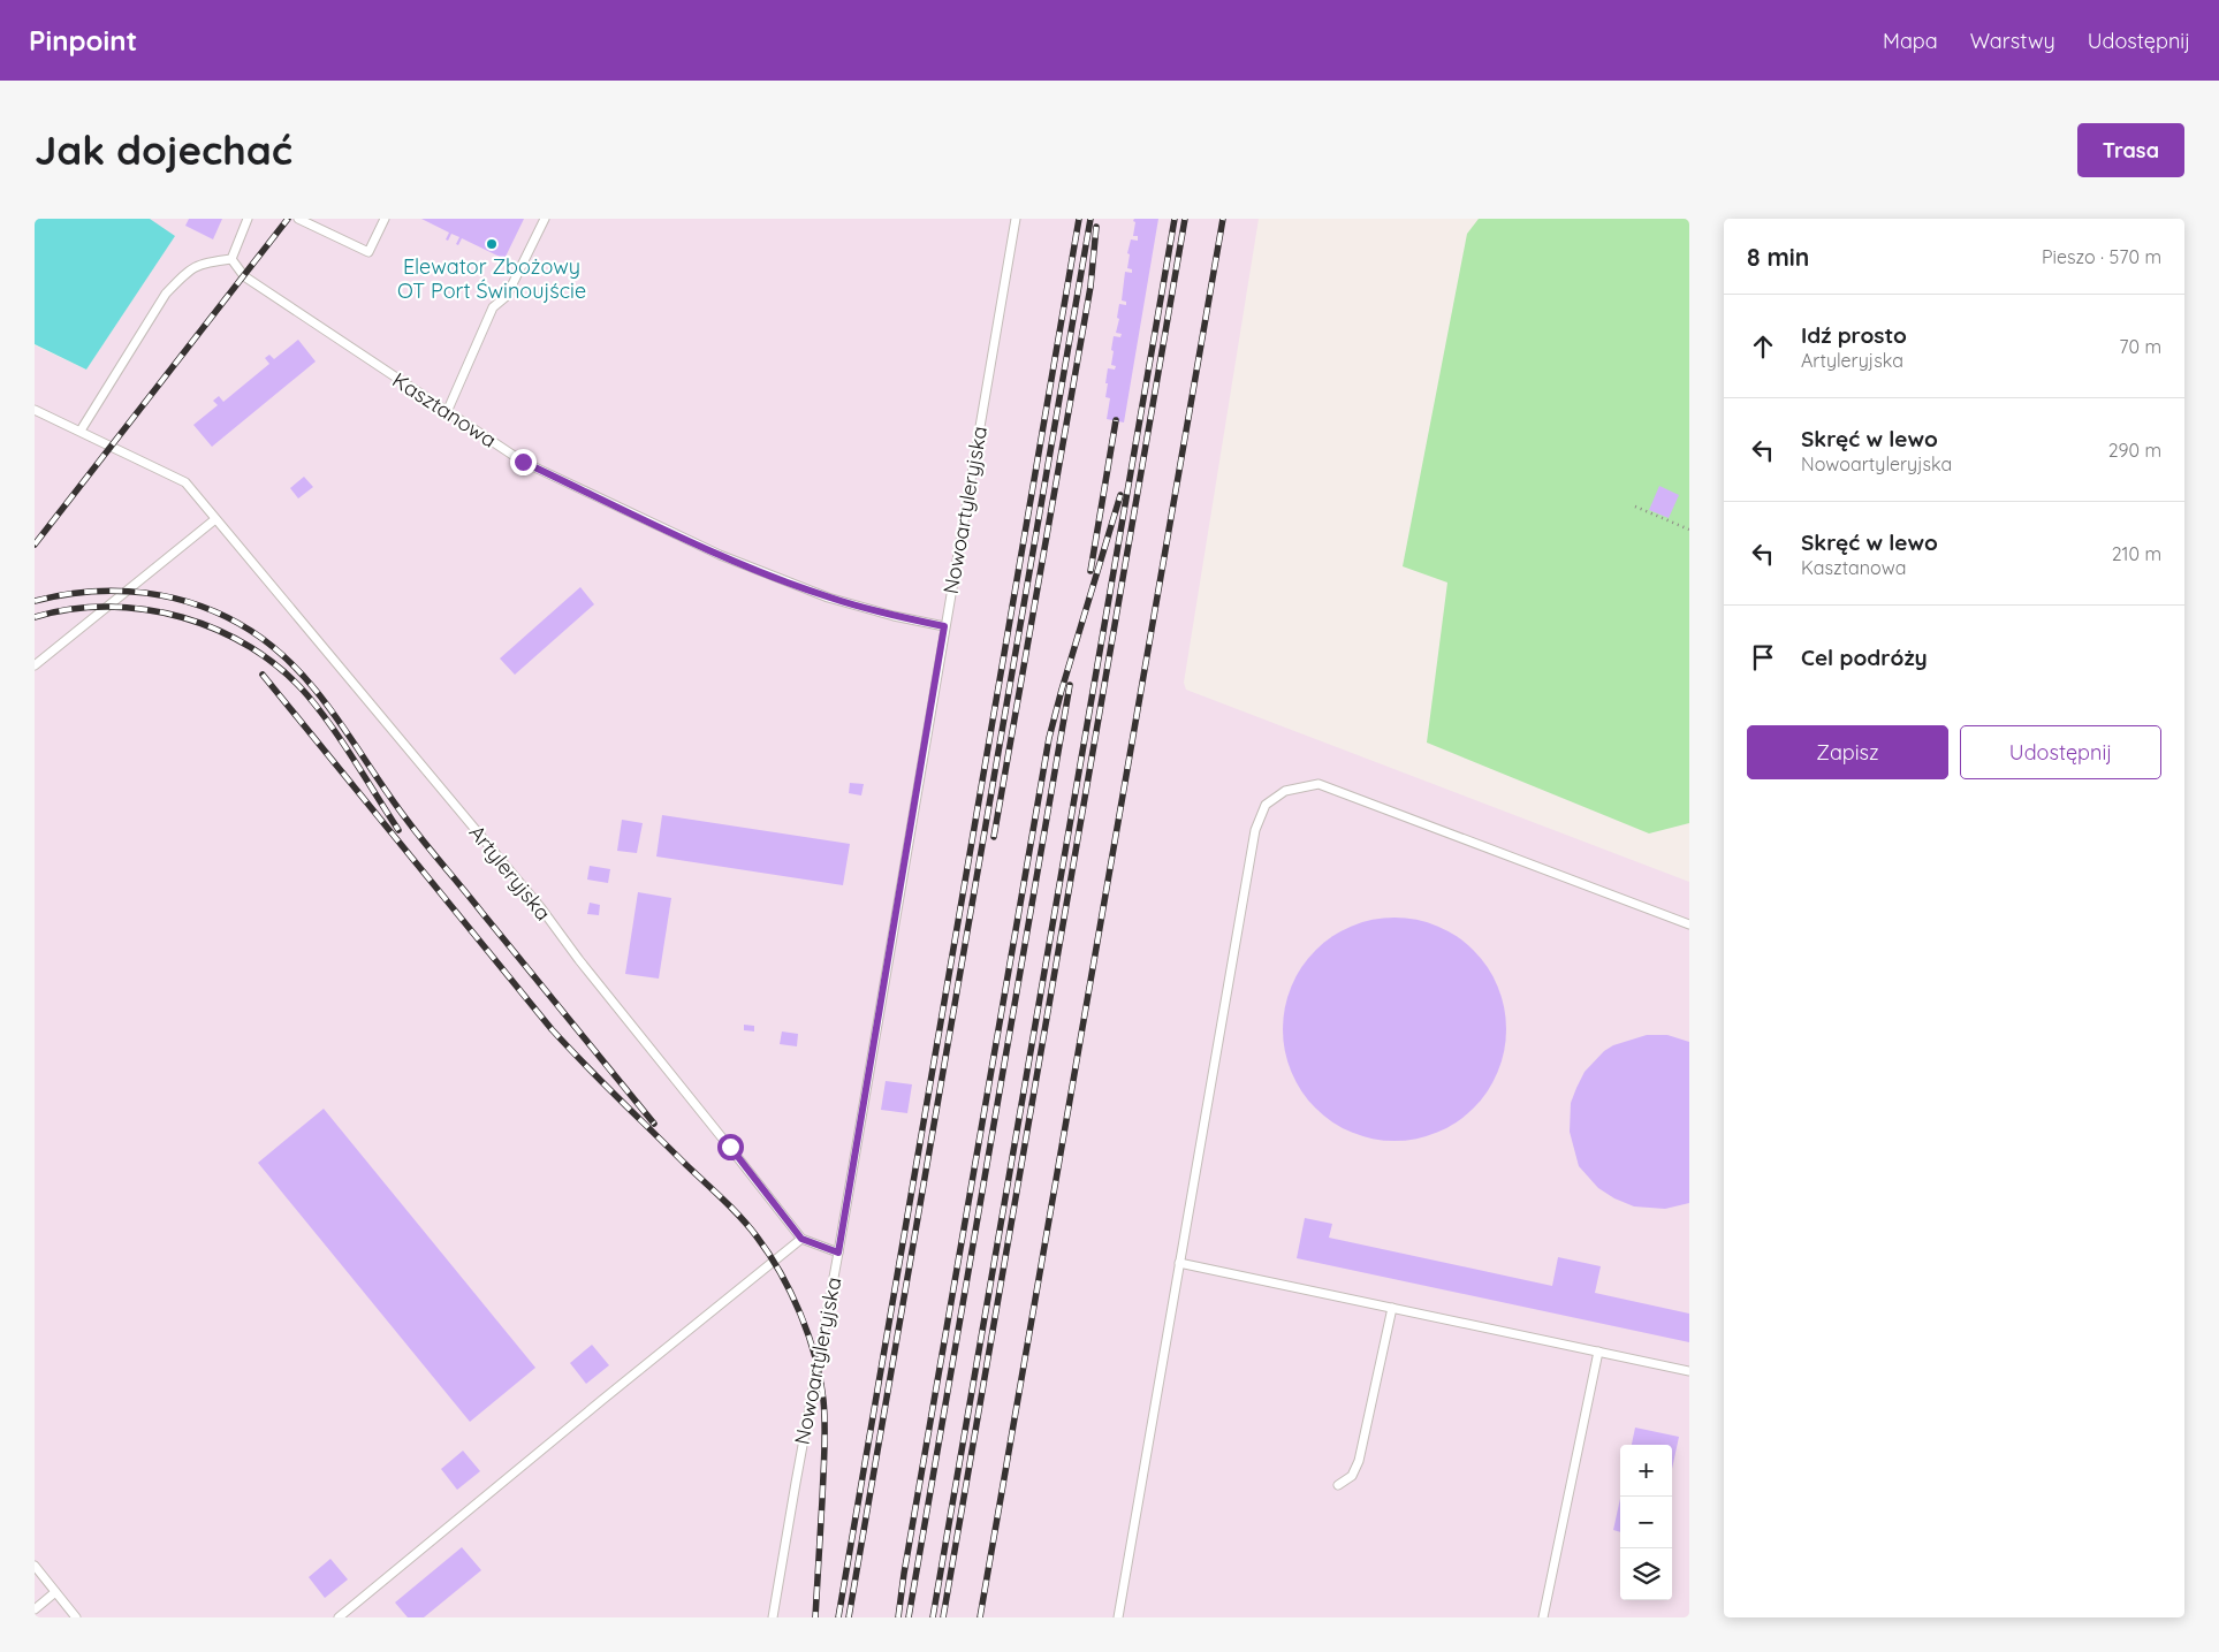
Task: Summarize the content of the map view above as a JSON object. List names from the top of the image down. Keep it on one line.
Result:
{"streets":{"lane":["Kasztanowa","Nowoartyleryjska","Artyleryjska"]},"crossings":[["Kasztanowa","Nowoartyleryjska"]],"places":["Elewator Zbożowy OT Port Świnoujście"],"page":{"header":"Pinpoint","nav":["Mapa","Warstwy","Udostępnij"],"buttons":["Trasa",["Zapisz","Udostępnij"]],"title":"Jak dojechać","heading":["8 min","Pieszo · 570 m"],"list":[["Idź prosto","Artyleryjska","70 m"],["Skręć w lewo","Nowoartyleryjska","290 m"],["Skręć w lewo","Kasztanowa","210 m"],"Cel podróży"],"map_buttons":["+","−"]}}
